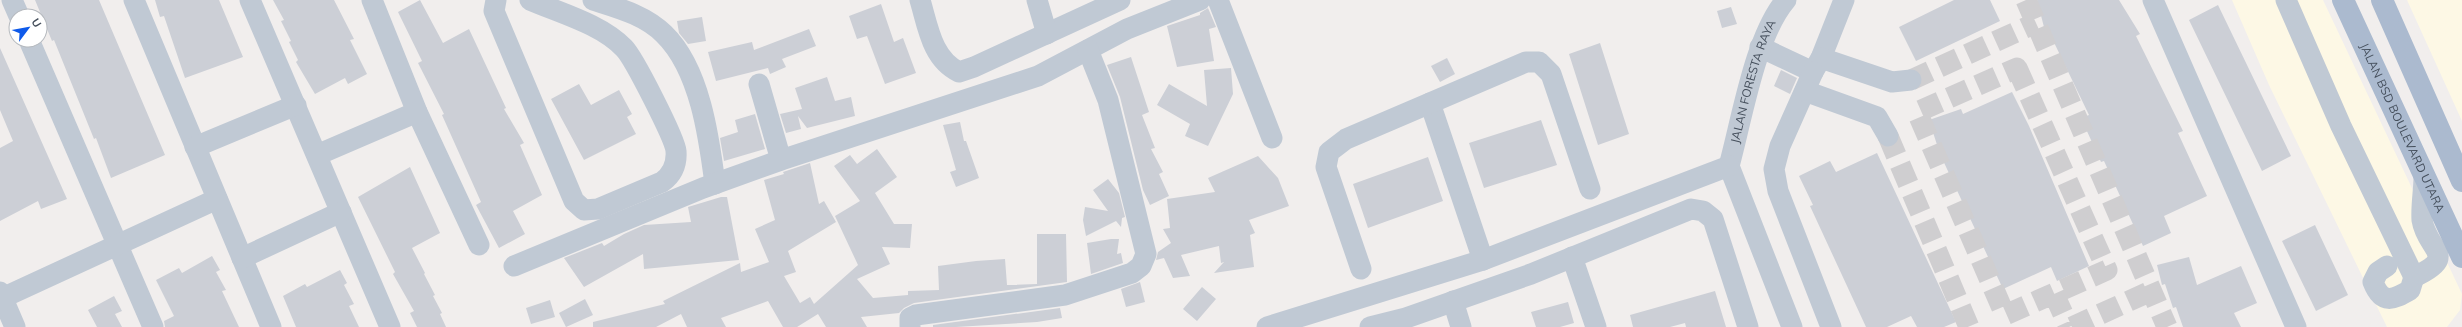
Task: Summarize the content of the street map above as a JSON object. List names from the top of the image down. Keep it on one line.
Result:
{"streets":{"main road":["JALAN BSD BOULEVARD UTARA"],"street":["JALAN FORESTA RAYA"]},"north":"top right"}
